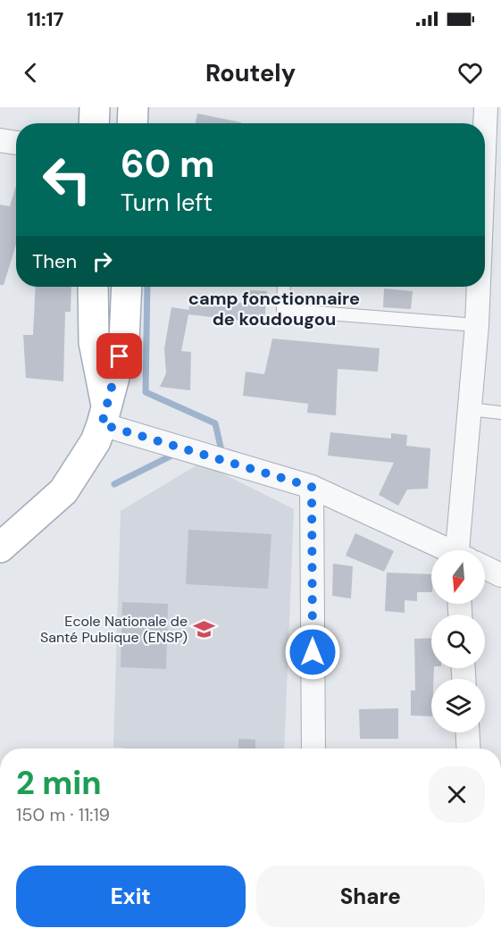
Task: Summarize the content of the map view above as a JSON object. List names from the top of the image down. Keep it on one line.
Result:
{"districts":["camp fonctionnaire de koudougou"],"places":{"school or university":["Ecole Nationale de Santé Publique (ENSP)"]},"north":"bottom","page":{"status":"11:17","header":"Routely","turn":["60 m","Turn left"],"then":"Then","heading":["2 min","150 m · 11:19"],"buttons":["Exit","Share"]}}
